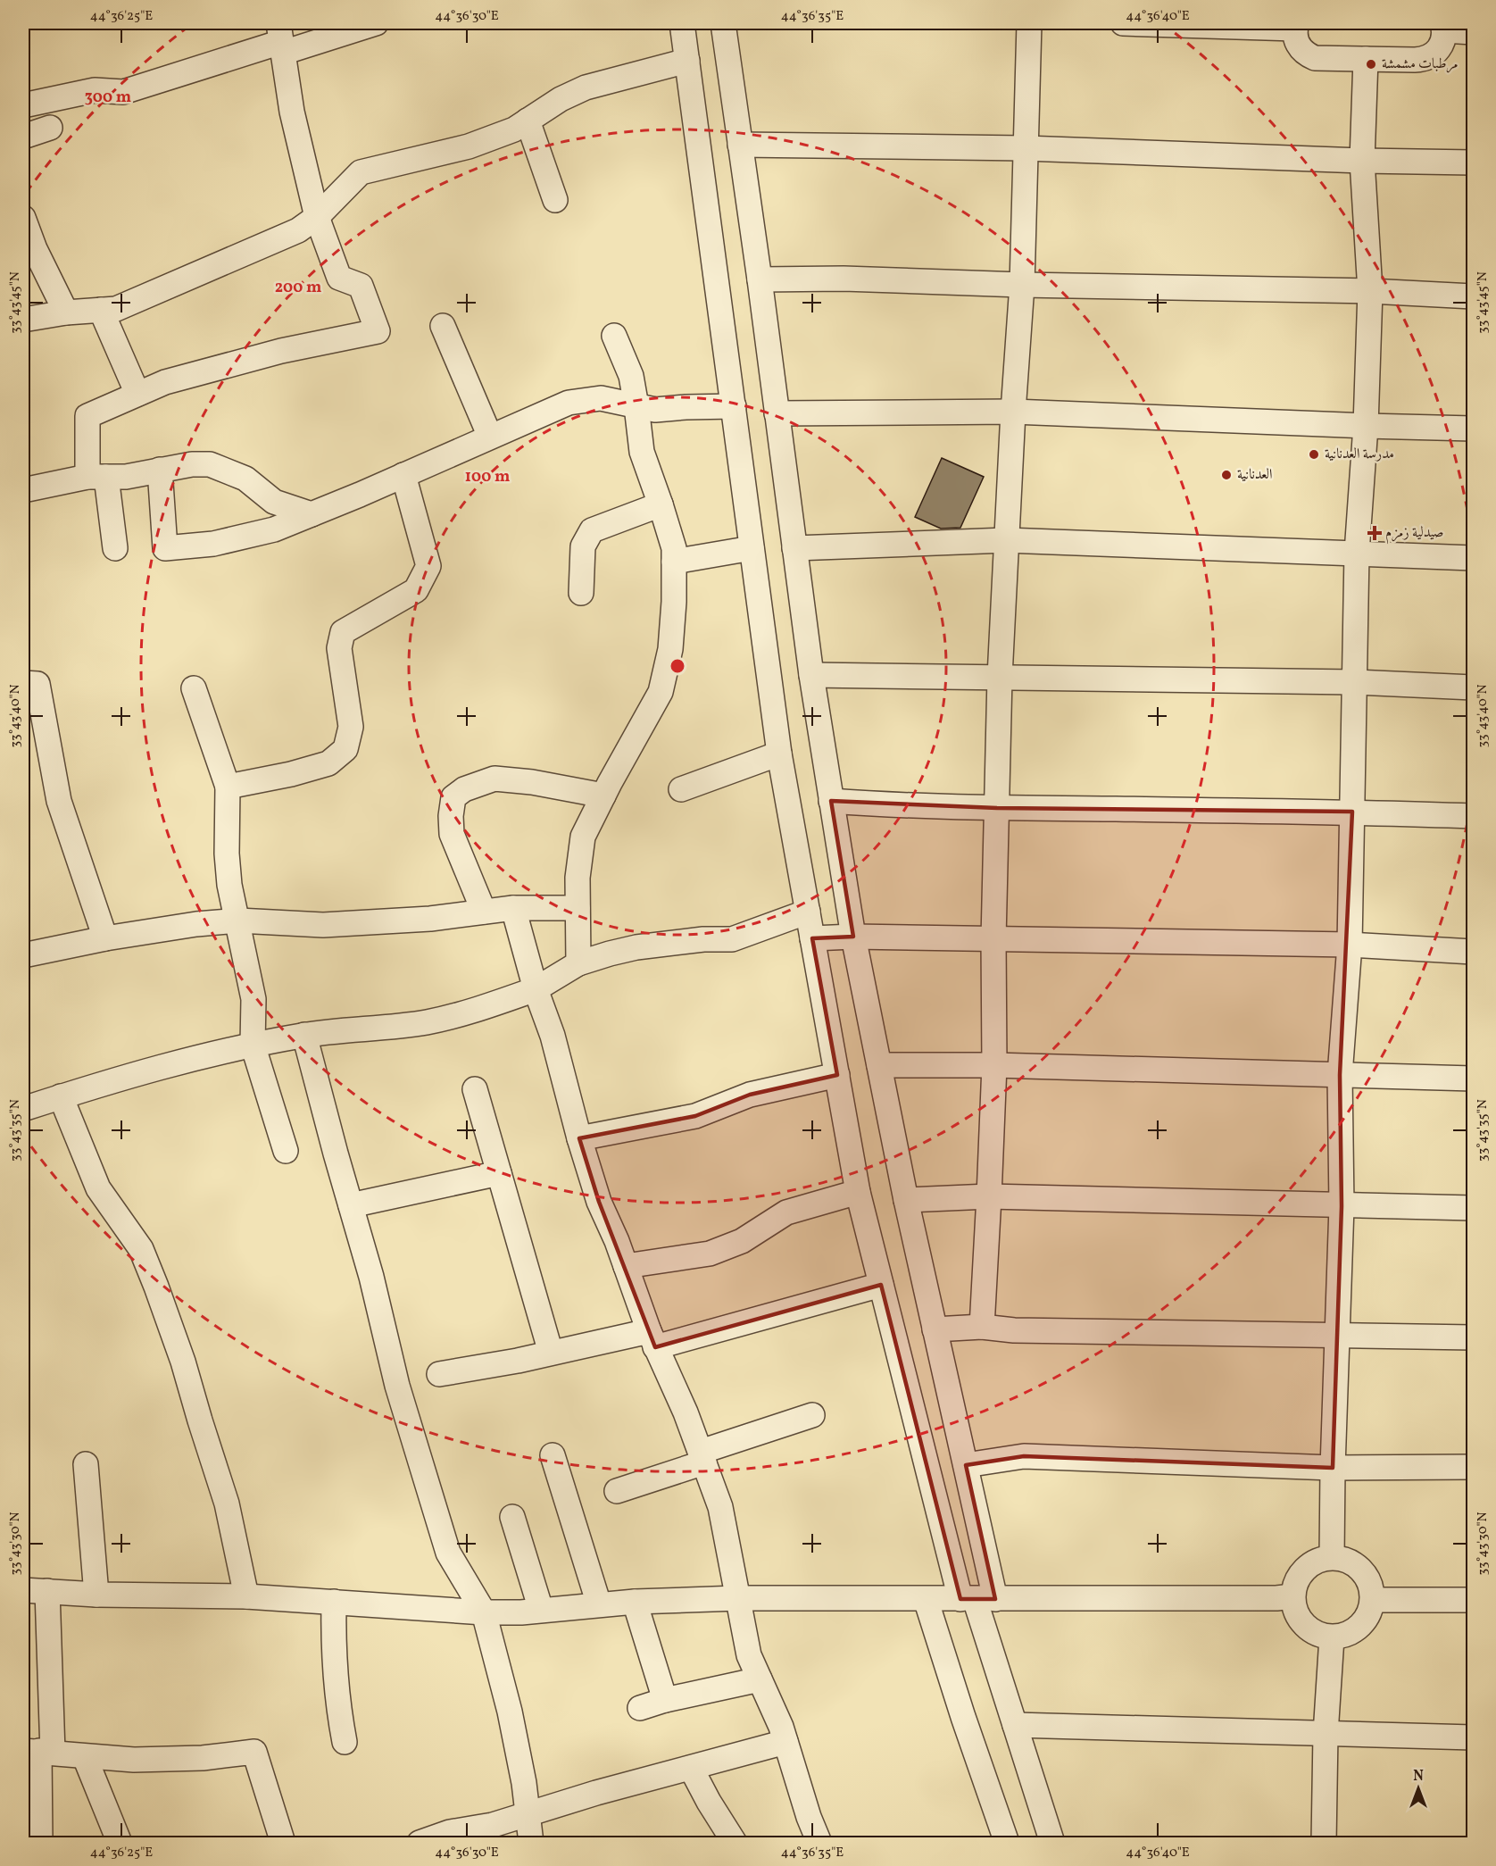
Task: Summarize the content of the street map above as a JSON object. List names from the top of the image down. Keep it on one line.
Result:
{"places":{"other":["مرطبات مشمشة","مدرسة العدنانية","العدنانية"],"health":["صيدلية زمزم"]},"north":"top","coordinates":["44°36'25\"E","44°36'30\"E","44°36'35\"E","44°36'40\"E","33°43'45\"N","33°43'40\"N","33°43'35\"N","33°43'30\"N"],"rings":["300 m","200 m","100 m"]}
